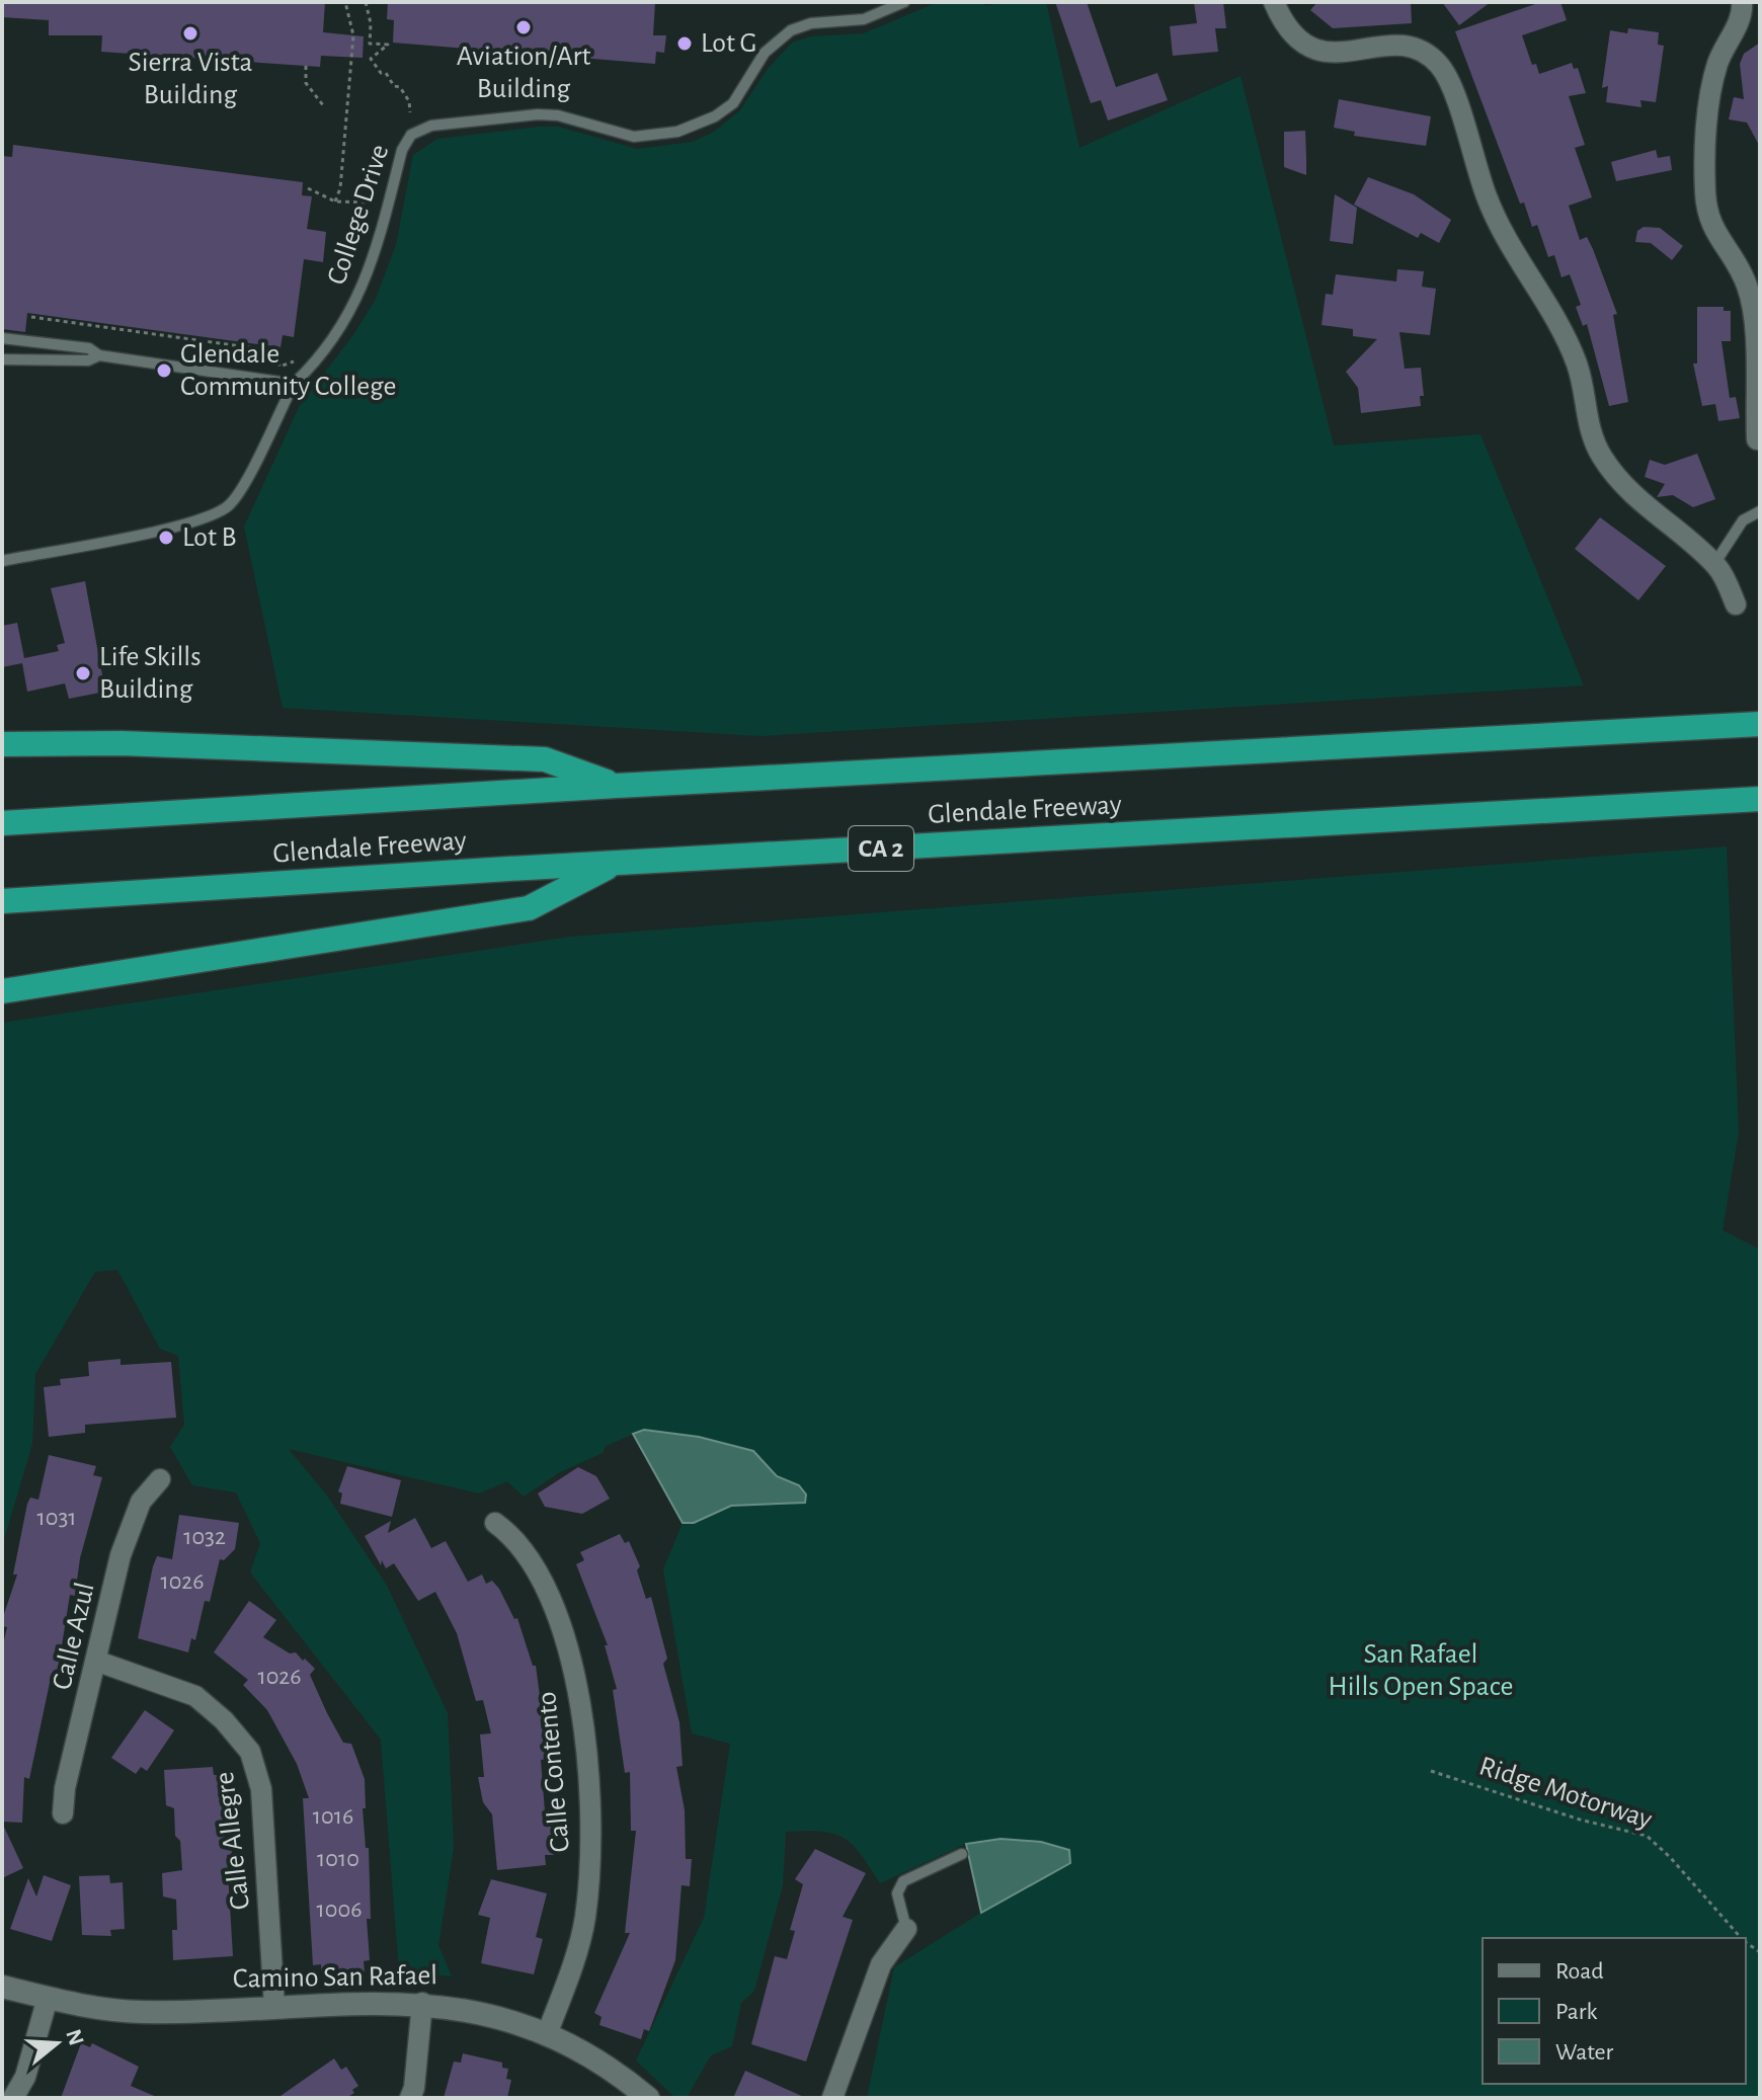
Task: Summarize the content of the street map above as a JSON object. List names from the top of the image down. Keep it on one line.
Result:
{"streets":{"highway":["Glendale Freeway","CA 2"],"street":["Calle Azul","Calle Contento","Calle Allegre","Camino San Rafael"],"lane":["College Drive"],"path":["Ridge Motorway"]},"crossings":[["Calle Azul","Calle Allegre"],["Calle Contento","Camino San Rafael"],["Calle Allegre","Camino San Rafael"]],"parks":["San Rafael Hills Open Space"],"places":["Aviation/Art Building","Sierra Vista Building","Lot G","Glendale Community College","Lot B","Life Skills Building"],"house_numbers":["1031","1032","1026","1026","1016","1010","1006"],"legend":["Road","Park","Water"],"north":"right"}
